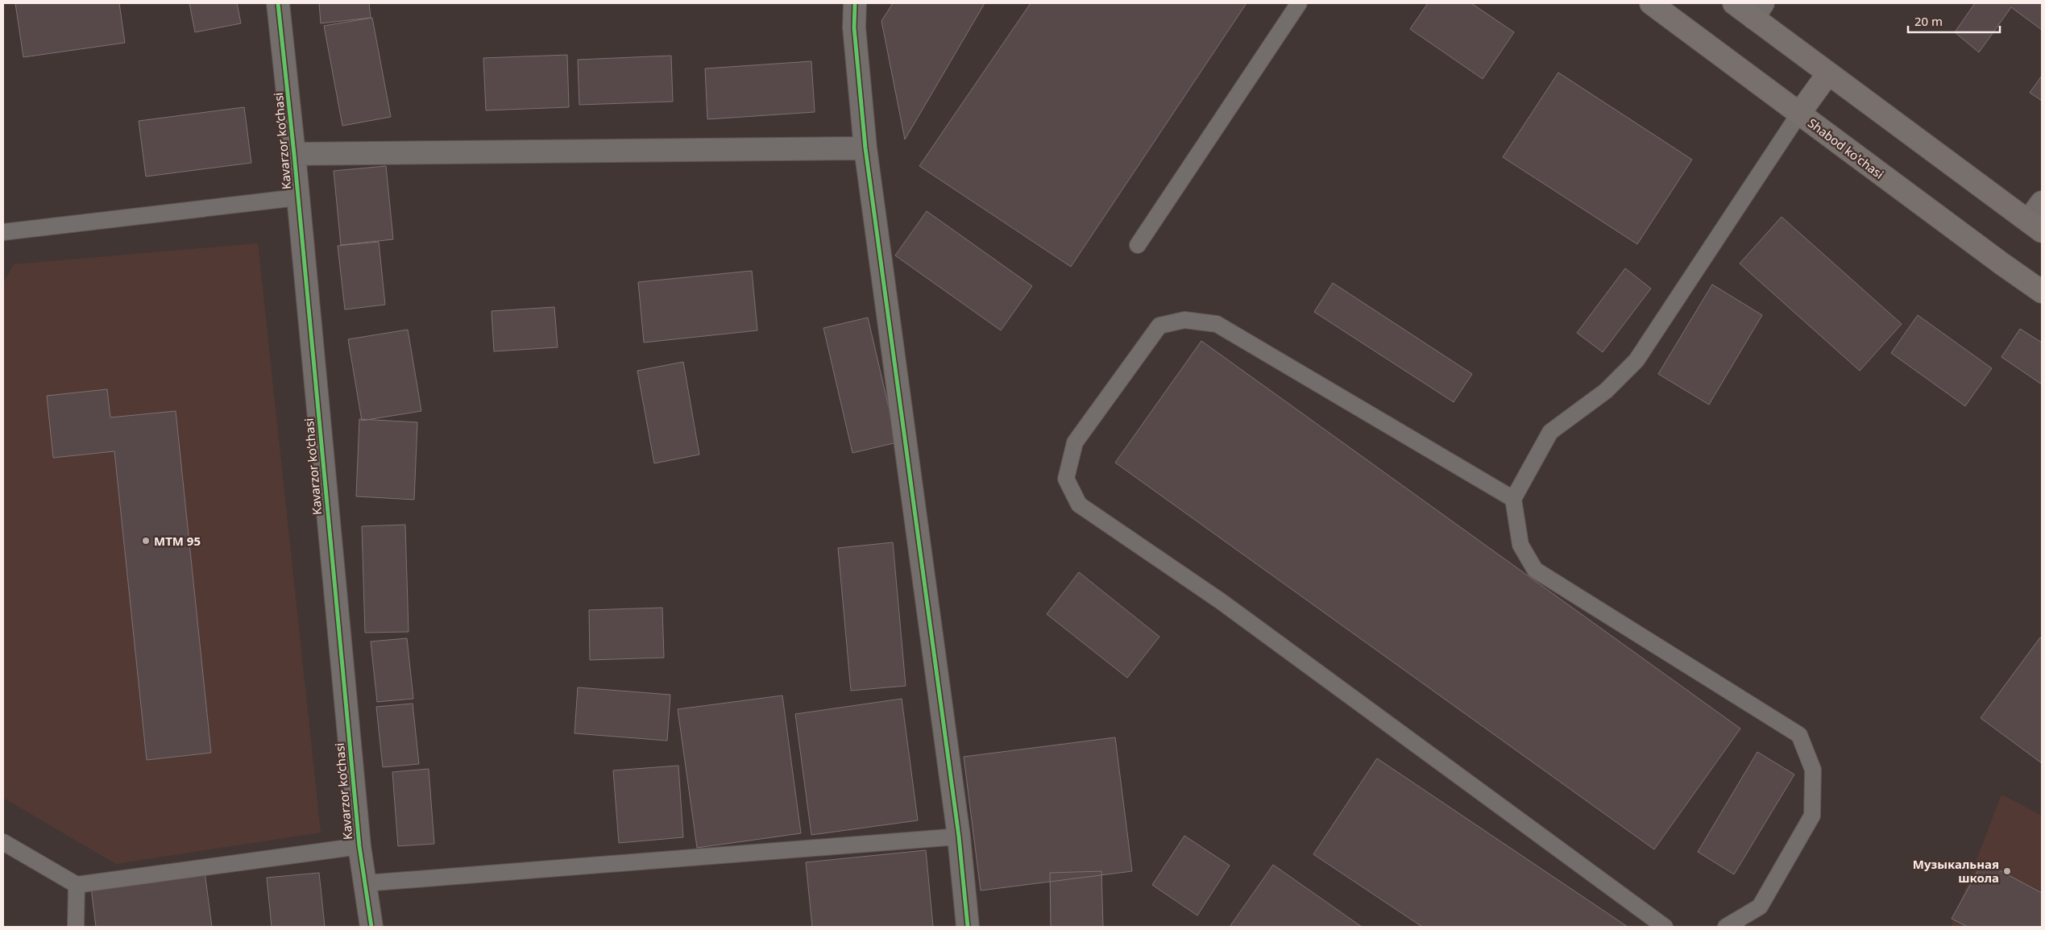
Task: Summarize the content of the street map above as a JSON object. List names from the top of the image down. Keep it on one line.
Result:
{"streets":{"main road":["Shabod ko'chasi"],"street":["Kavarzor ko’chasi"]},"places":["МТМ 95","Музыкальная школа"],"scale_bar":"20 m"}
